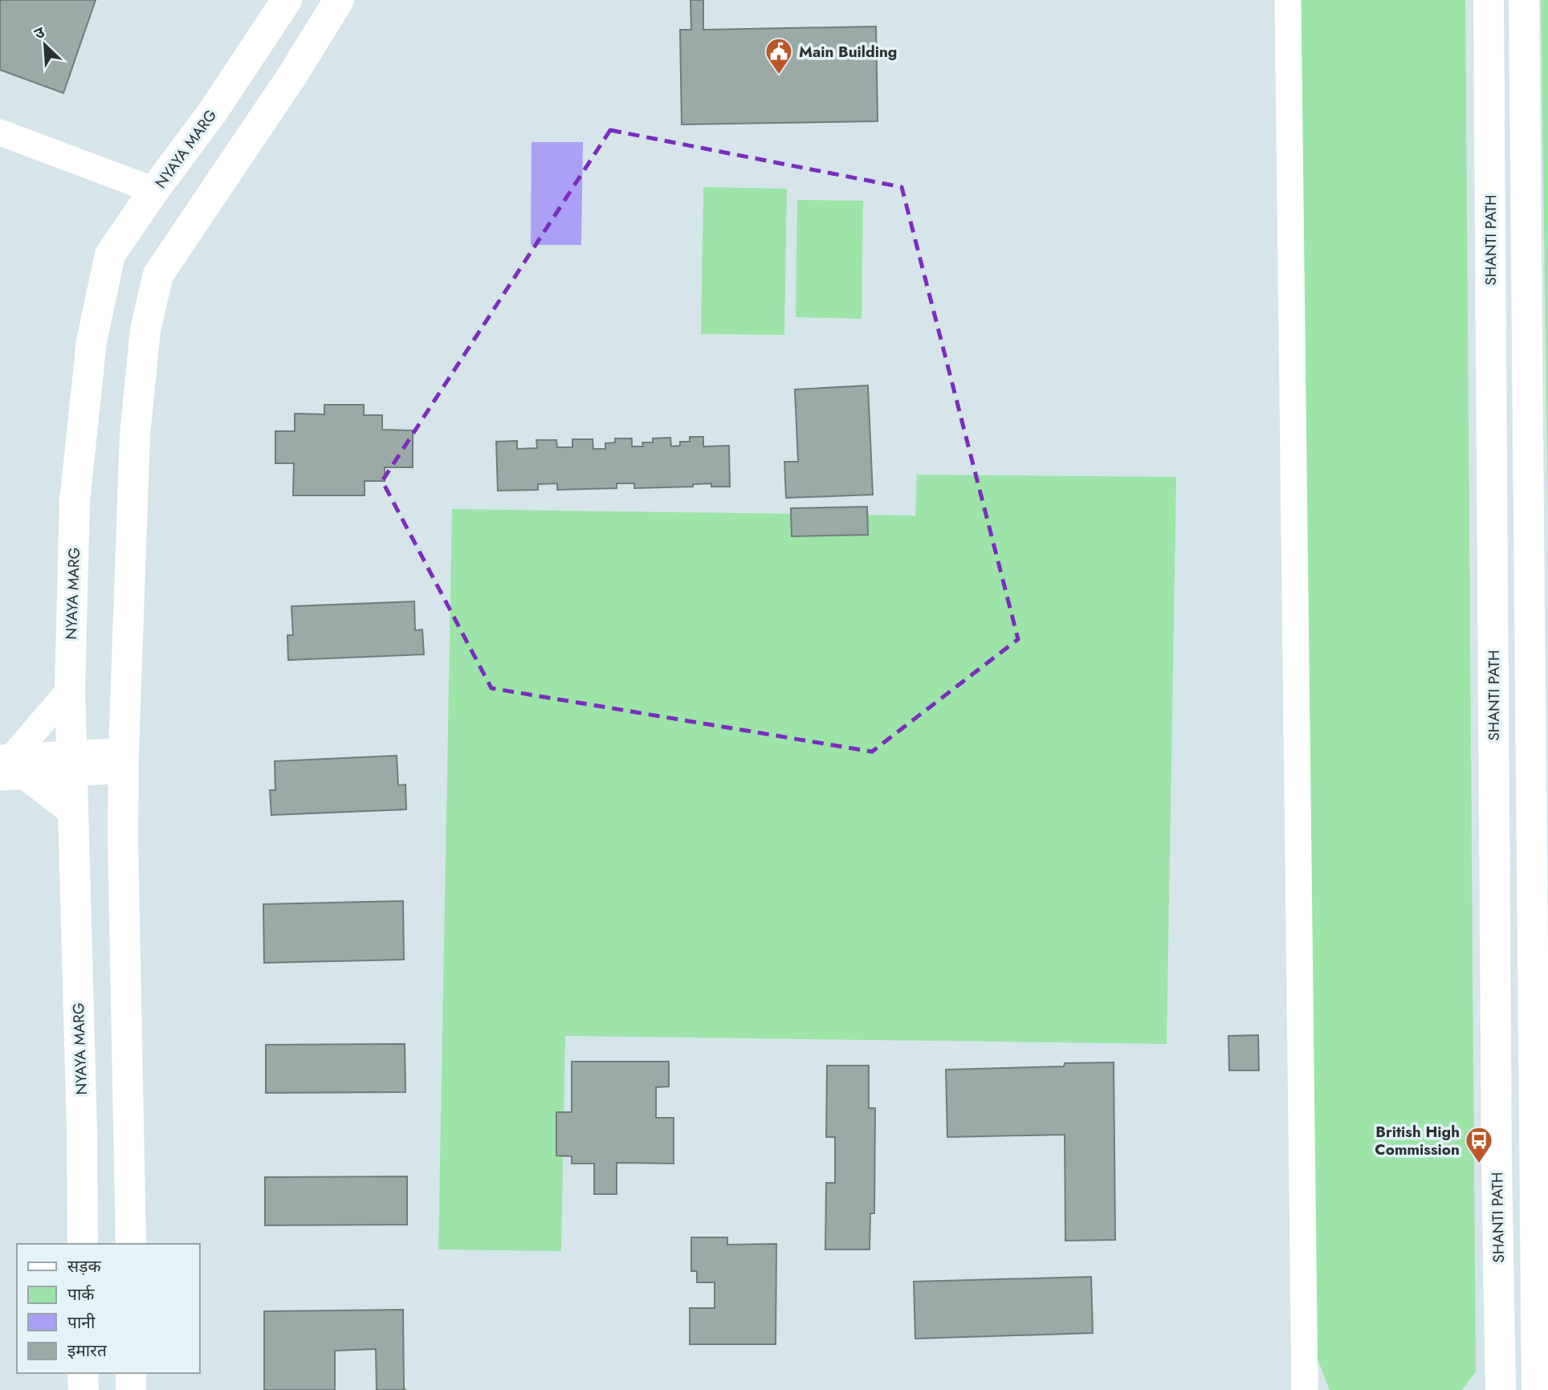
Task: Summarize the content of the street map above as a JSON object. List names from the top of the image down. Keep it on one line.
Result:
{"streets":{"main road":["NYAYA MARG","SHANTI PATH"]},"places":{"public building":["Main Building"],"bus stop":["British High Commission"]},"legend":["सड़क","पार्क","पानी","इमारत"],"north":"top left"}
